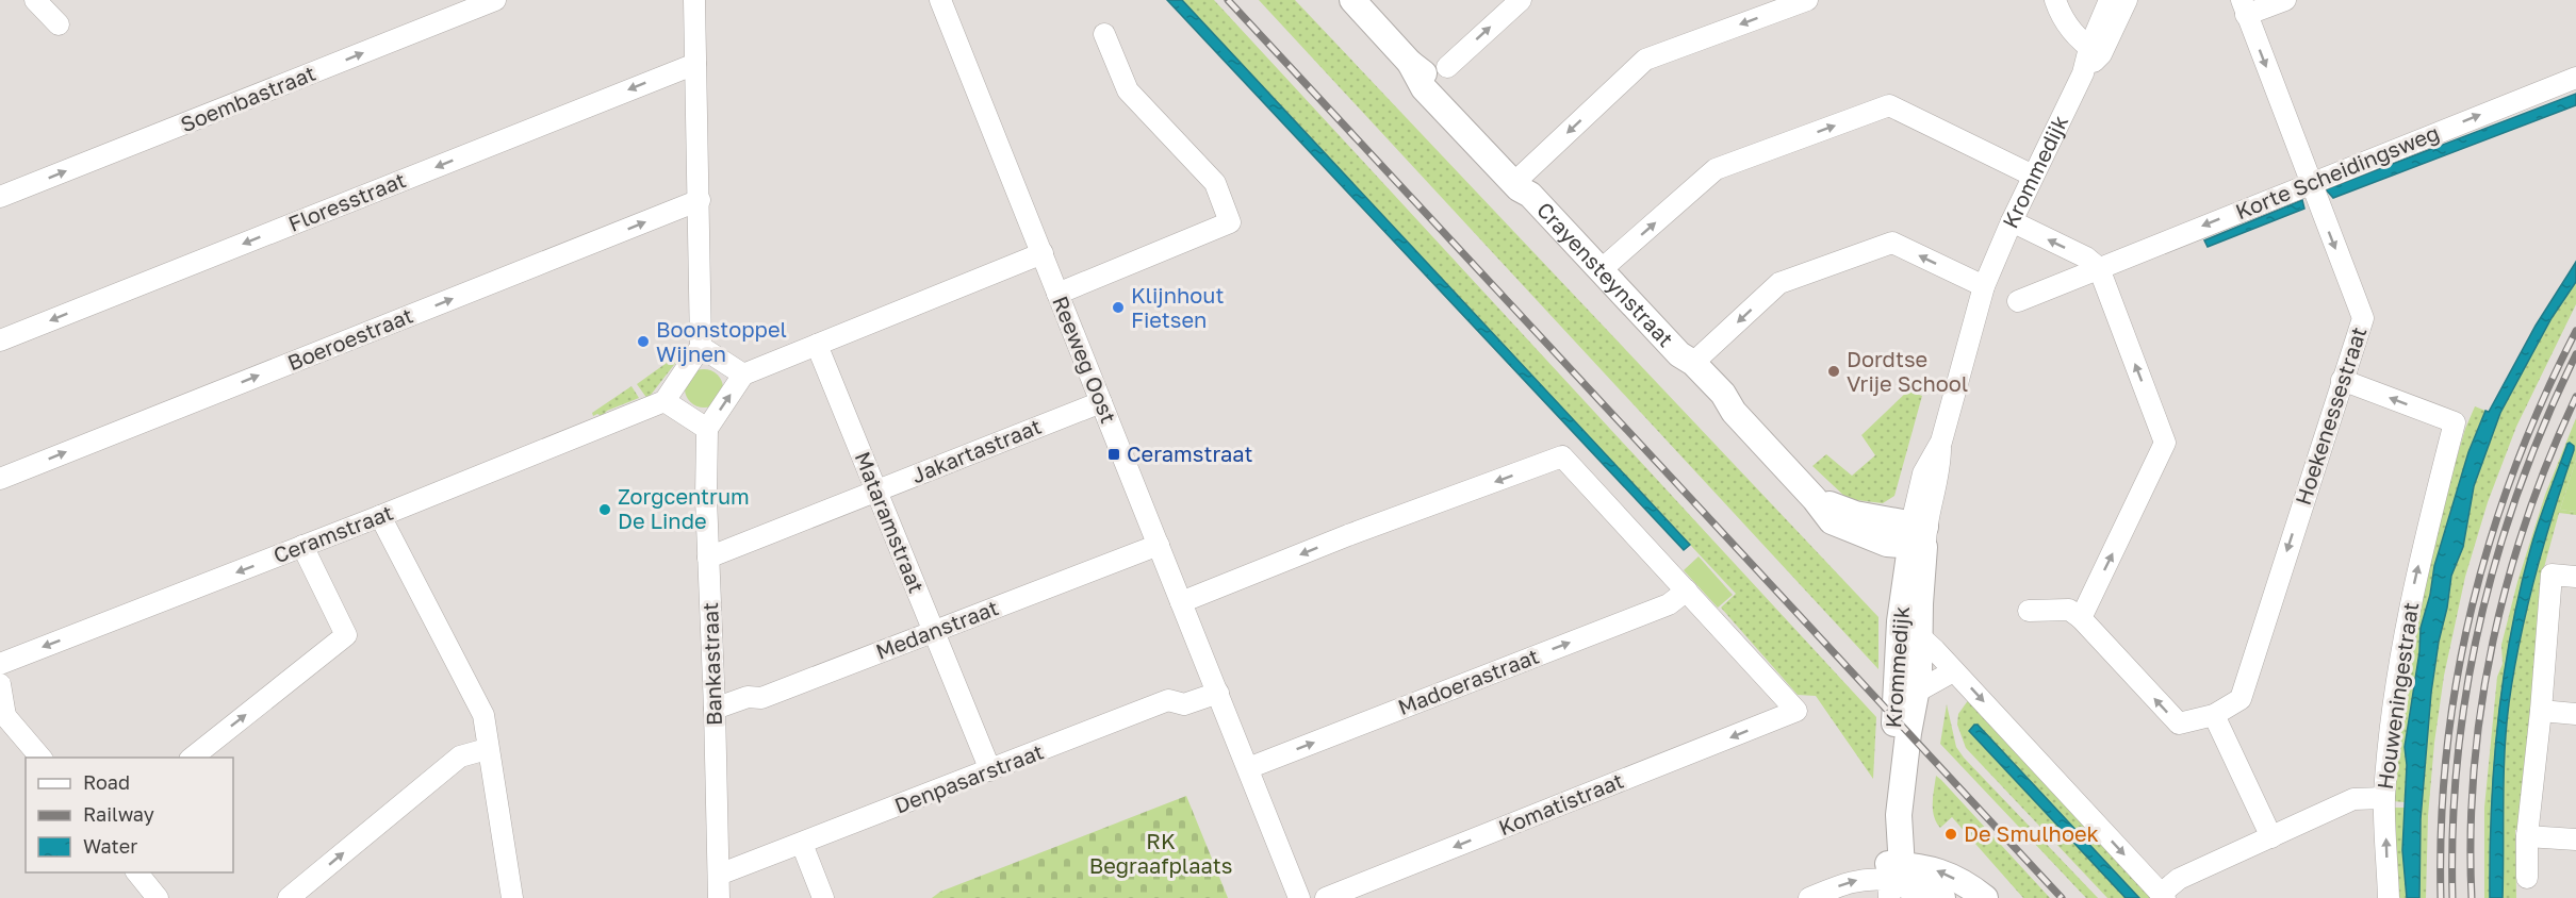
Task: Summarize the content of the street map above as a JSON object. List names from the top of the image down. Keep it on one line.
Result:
{"streets":{"main road":["Krommedijk","Crayensteynstraat"],"street":["Soembastraat","Korte Scheidingsweg","Floresstraat","Boeroestraat","Reeweg Oost","Hoekenessestraat","Jakartastraat","Mataramstraat","Ceramstraat","Medanstraat","Bankastraat","Madoerastraat","Houweningestraat","Denpasarstraat","Komatistraat"]},"crossings":[["Krommedijk","Crayensteynstraat"],["Korte Scheidingsweg","Hoekenessestraat"],["Reeweg Oost","Jakartastraat"],["Reeweg Oost","Medanstraat"],["Reeweg Oost","Madoerastraat"],["Reeweg Oost","Denpasarstraat"],["Hoekenessestraat","Houweningestraat"],["Jakartastraat","Mataramstraat"],["Jakartastraat","Bankastraat"],["Mataramstraat","Medanstraat"],["Mataramstraat","Denpasarstraat"],["Medanstraat","Bankastraat"],["Bankastraat","Denpasarstraat"],["Madoerastraat","Komatistraat"]],"one_way":["Soembastraat","Floresstraat","Boeroestraat","Ceramstraat","Madoerastraat"],"parks":["RK Begraafplaats"],"places":{"other":["Klijnhout Fietsen","Boonstoppel Wijnen","Dordtse Vrije School","Zorgcentrum De Linde","De Smulhoek"],"transit":["Ceramstraat"]},"legend":["Road","Railway","Water"]}
